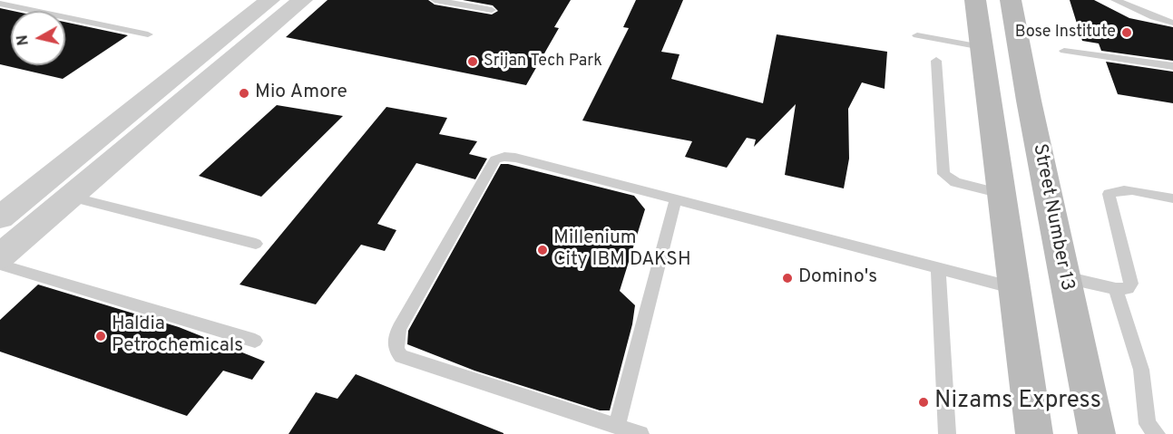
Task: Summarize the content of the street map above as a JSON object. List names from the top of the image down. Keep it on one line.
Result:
{"streets":{"main road":["Street Number 13"]},"places":["Bose Institute","Srijan Tech Park","Mio Amore","Millenium City IBM DAKSH","Domino's","Haldia Petrochemicals","Nizams Express"],"north":"left"}
